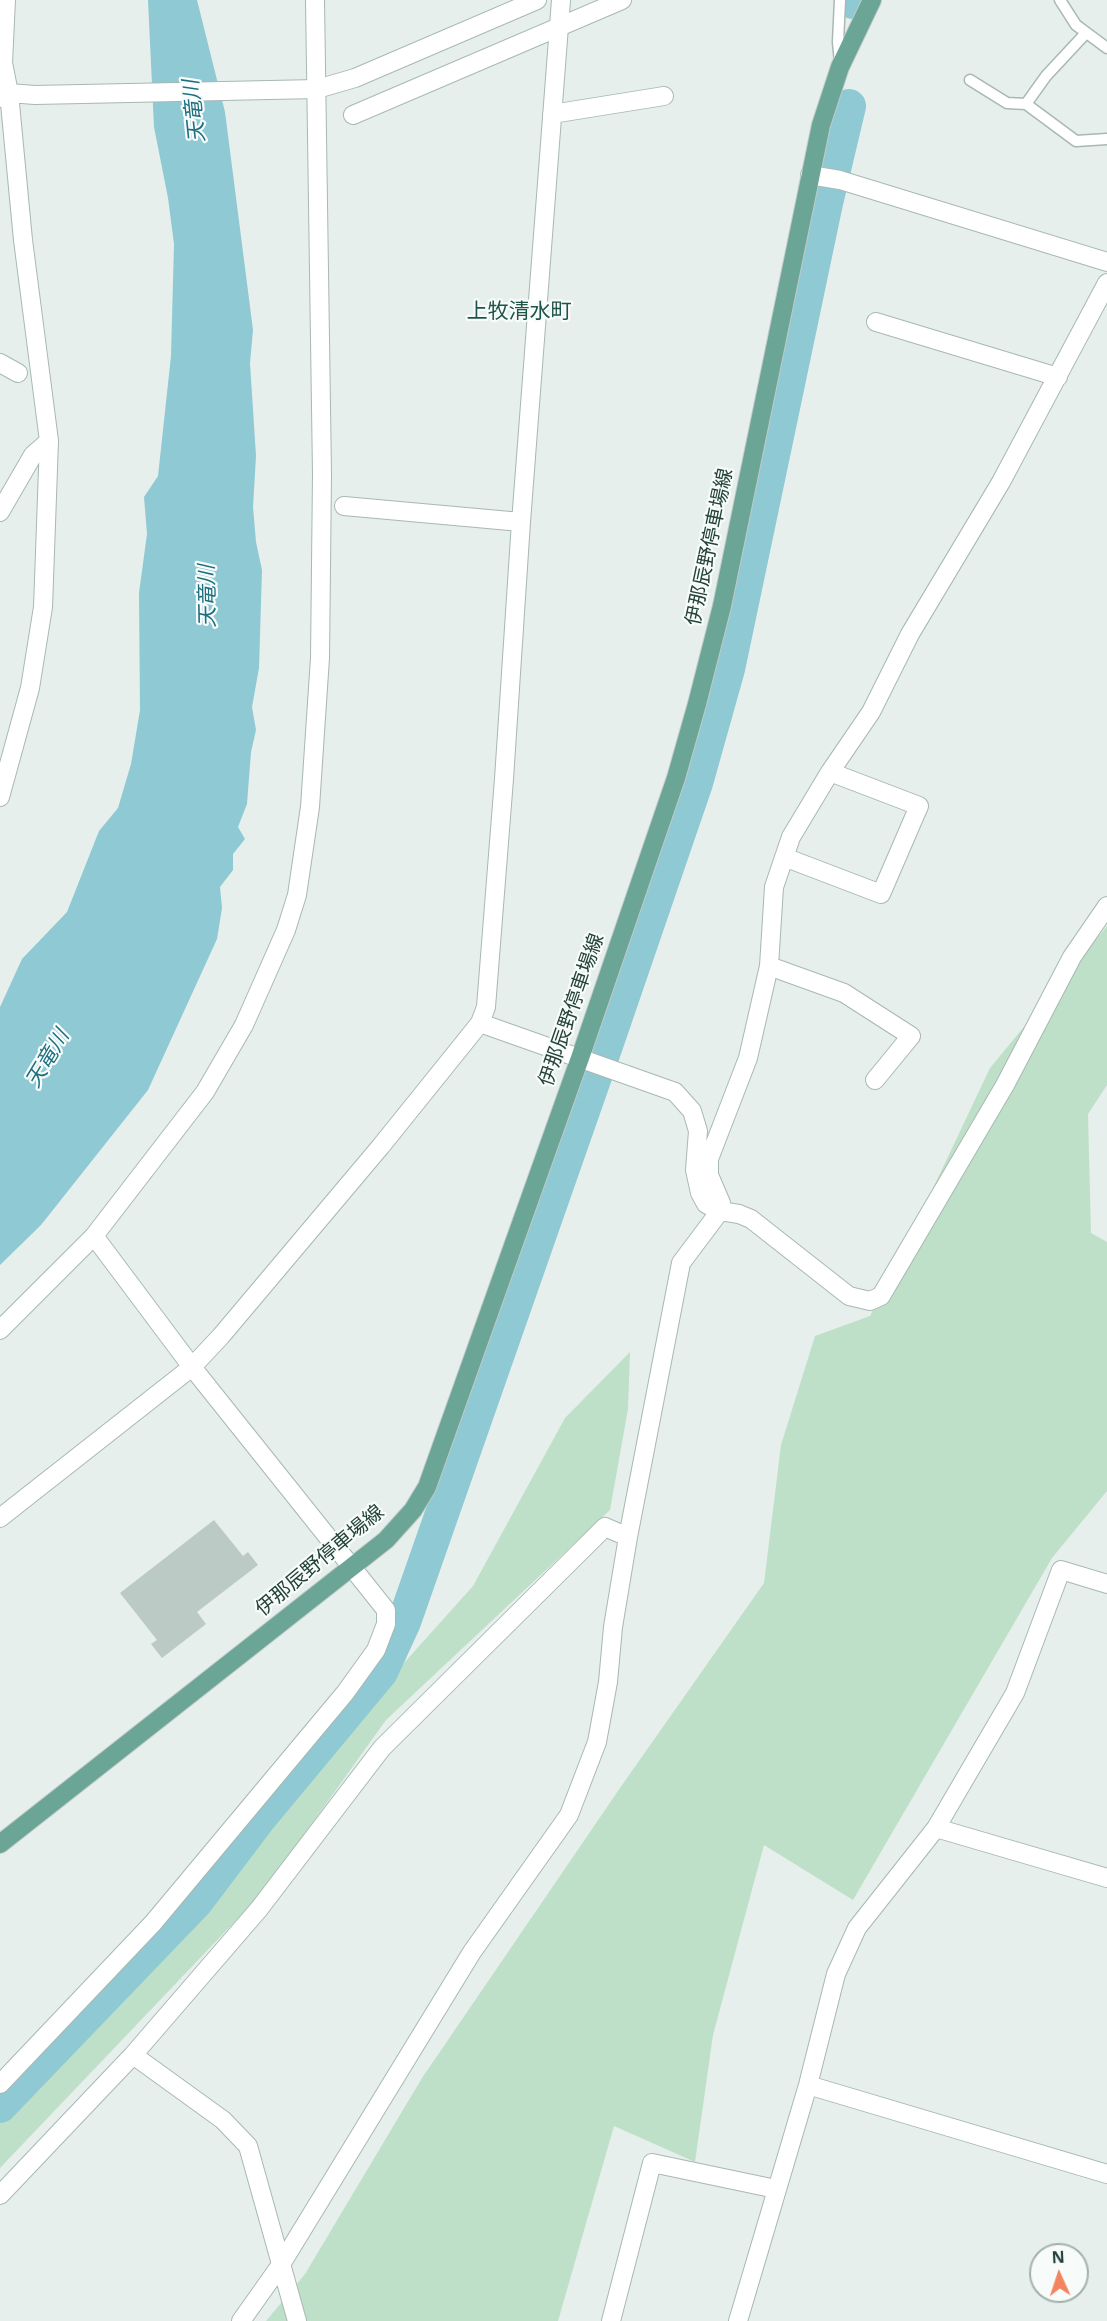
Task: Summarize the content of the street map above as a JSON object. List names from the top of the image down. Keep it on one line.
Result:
{"streets":{"main road":["伊那辰野停車場線"]},"districts":["上牧清水町"],"water":["天竜川"],"north":"top"}
